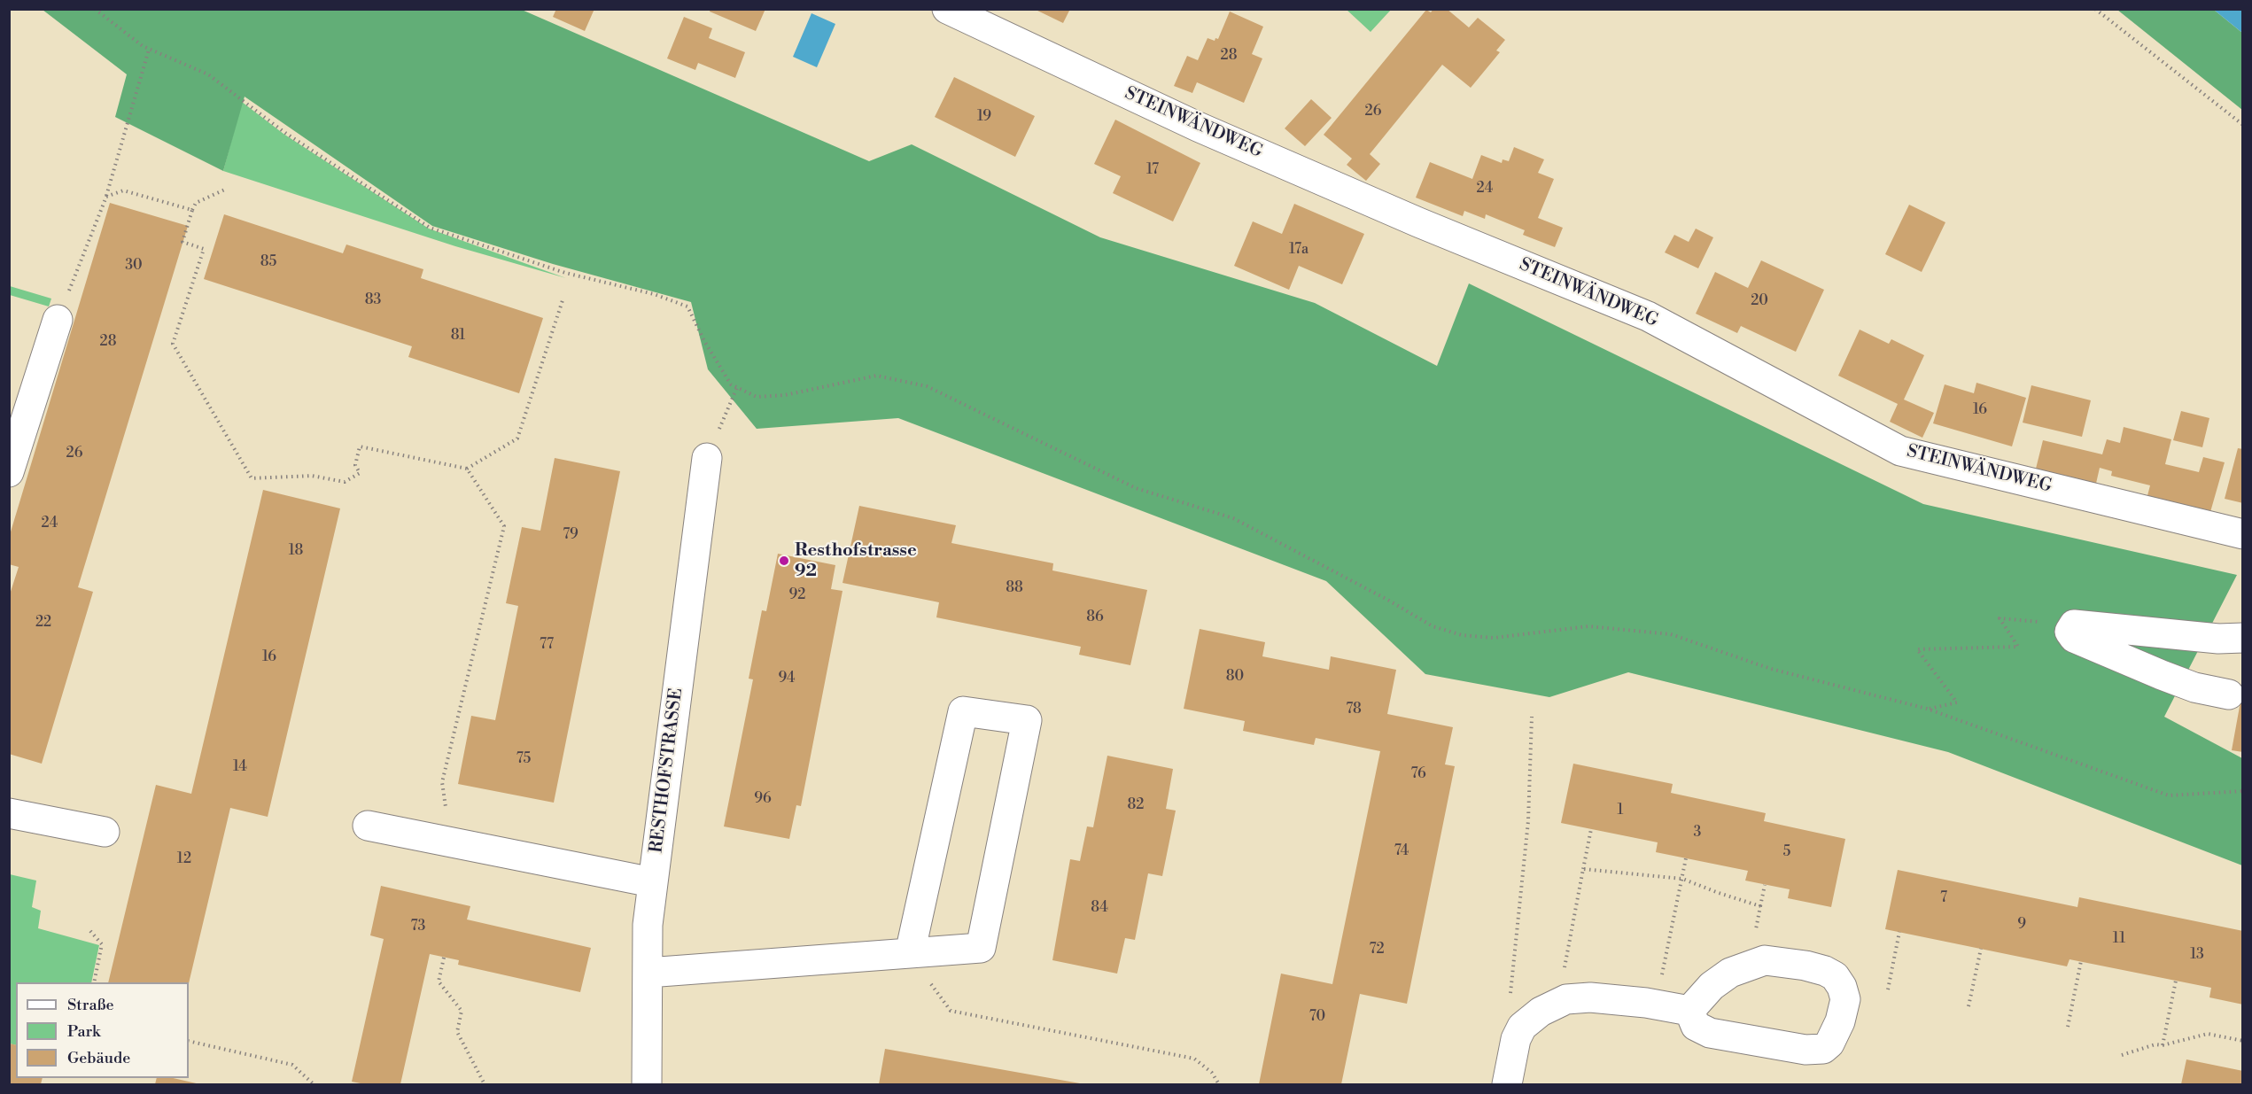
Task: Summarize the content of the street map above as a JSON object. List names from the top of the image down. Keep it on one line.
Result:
{"streets":{"street":["STEINWÄNDWEG","RESTHOFSTRASSE"]},"places":["Resthofstrasse 92"],"house_numbers":["28","26","19","17","24","17a","85","30","83","20","81","28","16","26","24","79","18","88","92","86","22","77","16","80","94","78","75","14","76","96","82","1","3","74","5","12","7","84","9","73","11","72","13","70"],"legend":["Straße","Park","Gebäude"]}
